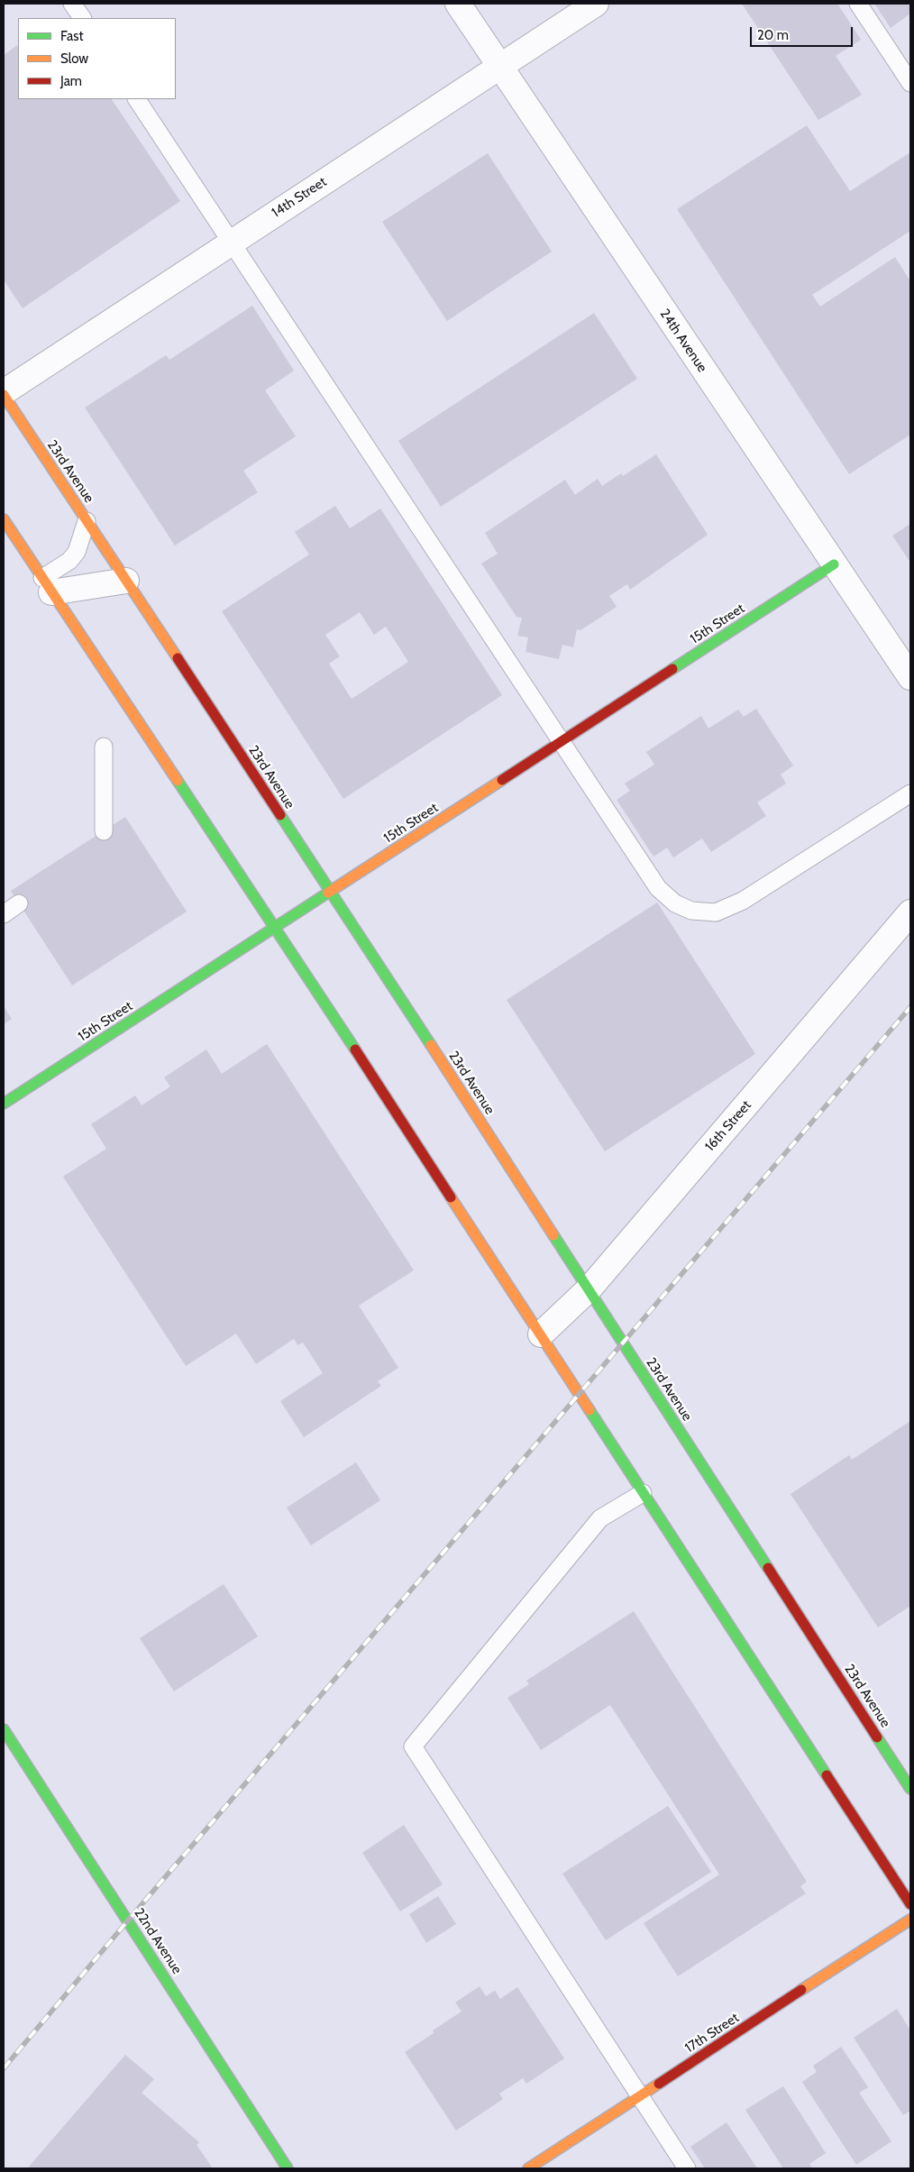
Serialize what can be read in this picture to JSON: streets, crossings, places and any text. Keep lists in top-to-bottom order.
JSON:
{
  "streets": {
    "street": [
      "14th Street",
      "24th Avenue",
      "23rd Avenue",
      "15th Street",
      "16th Street",
      "22nd Avenue",
      "17th Street"
    ]
  },
  "crossings": [
    ["14th Street", "24th Avenue"],
    ["14th Street", "23rd Avenue"],
    ["24th Avenue", "15th Street"],
    ["23rd Avenue", "15th Street"],
    ["23rd Avenue", "16th Street"]
  ],
  "legend": ["Fast", "Slow", "Jam"],
  "scale_bar": "20 m"
}
